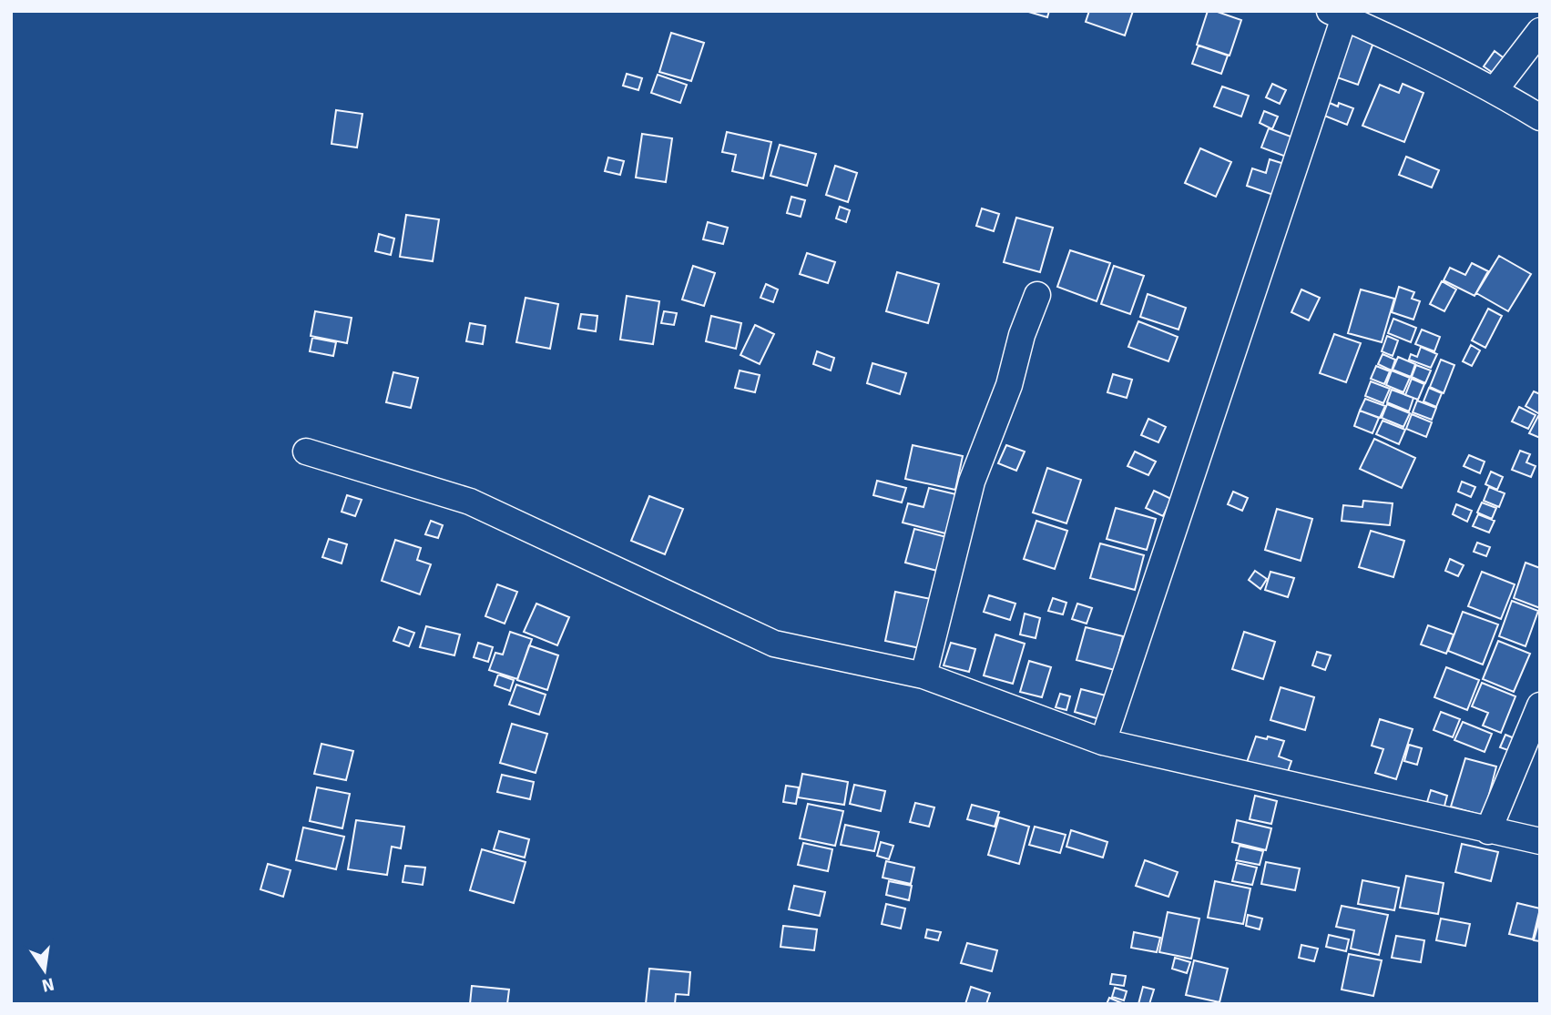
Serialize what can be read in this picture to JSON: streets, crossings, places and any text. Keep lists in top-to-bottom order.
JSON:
{
  "north": "bottom"
}
